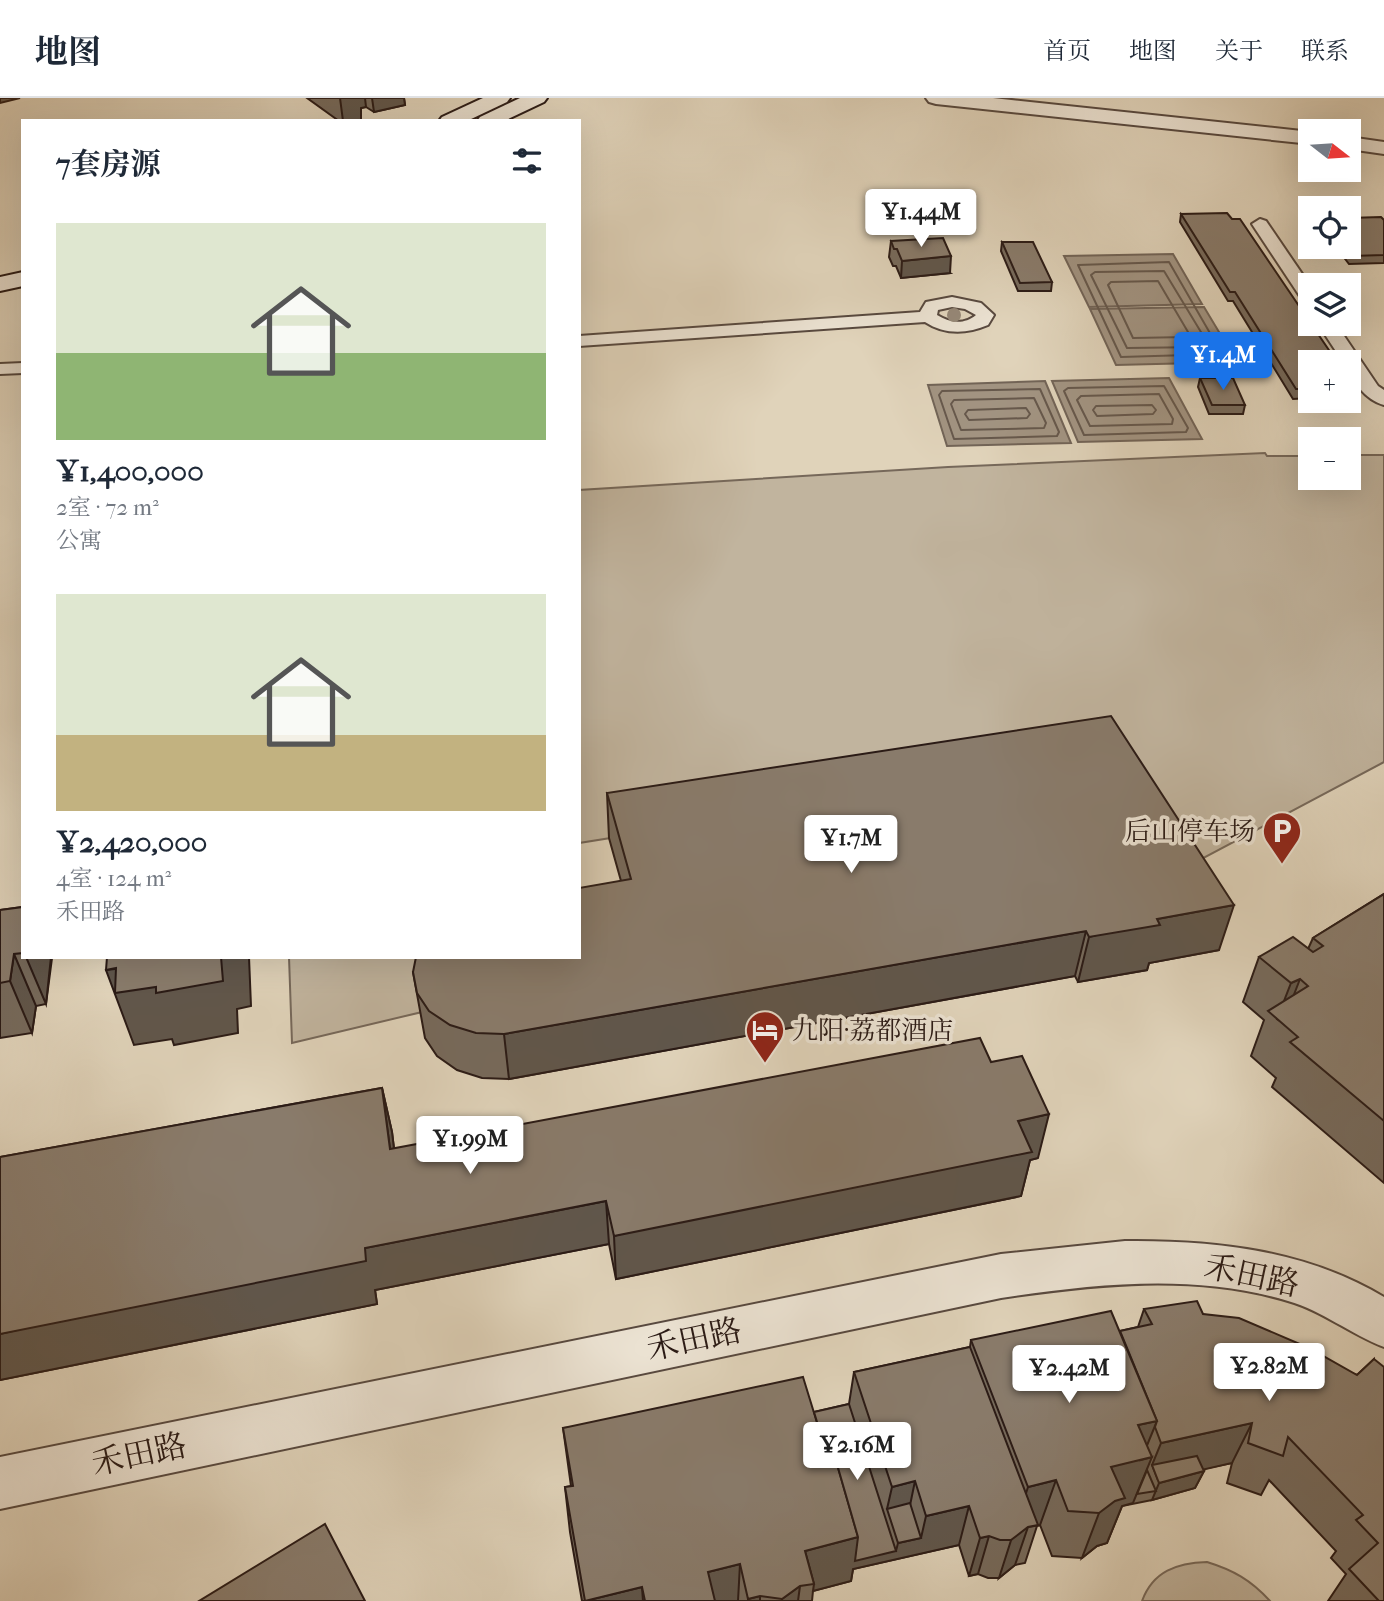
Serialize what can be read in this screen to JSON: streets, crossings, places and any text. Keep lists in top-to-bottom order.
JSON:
{
  "streets": {
    "street": ["禾田路"]
  },
  "places": {
    "parking": ["后山停车场"],
    "hotel": ["九阳·荔都酒店"]
  },
  "north": "right",
  "page": {
    "header": "地图",
    "nav": [
      "首页",
      "地图",
      "关于",
      "联系"
    ],
    "map_buttons": ["+", "−"],
    "heading": "7套房源",
    "price": [
      "¥1.44M",
      "¥1.4M",
      "¥1.7M",
      "¥1.99M",
      "¥2.82M",
      "¥2.42M",
      "¥2.16M"
    ],
    "list": [
      {
        "name": "¥1,400,000",
        "note": "2室 · 72 m² · 公寓"
      },
      {
        "name": "¥2,420,000",
        "note": "4室 · 124 m² · 禾田路"
      }
    ]
  }
}
